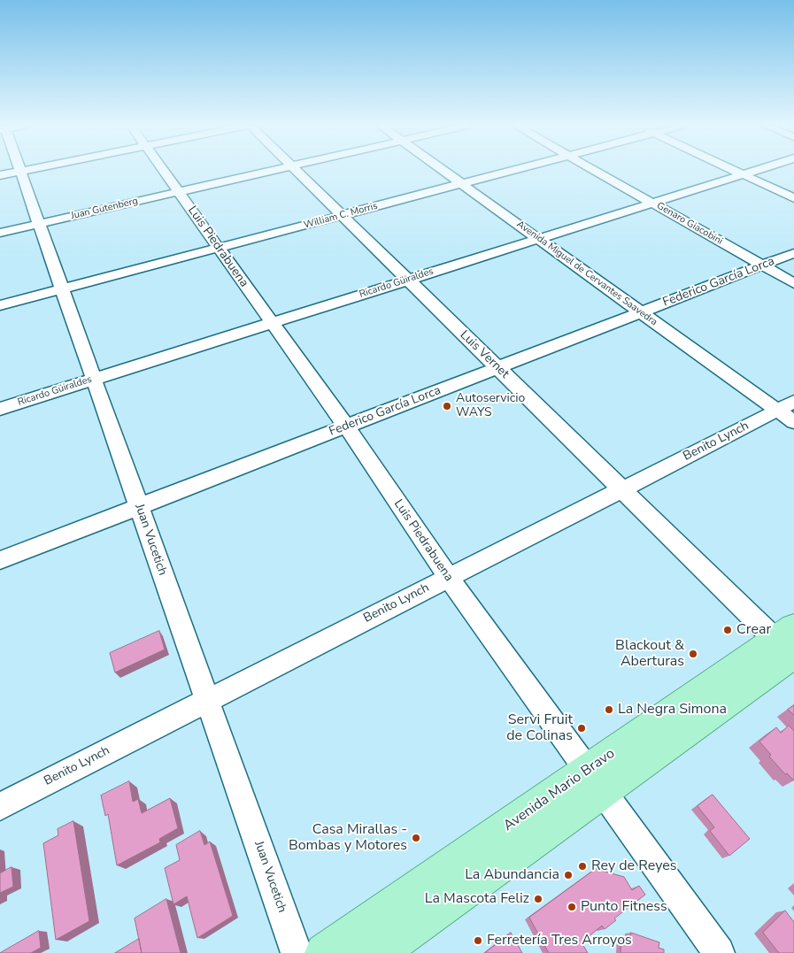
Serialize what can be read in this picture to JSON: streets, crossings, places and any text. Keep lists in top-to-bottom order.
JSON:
{
  "streets": {
    "main road": ["Avenida Mario Bravo"],
    "street": [
      "Juan Gutenberg",
      "William C. Morris",
      "Genaro Giacobini",
      "Luis Piedrabuena",
      "Avenida Miguel de Cervantes Saavedra",
      "Federico García Lorca",
      "Ricardo Güiraldes",
      "Luis Vernet",
      "Benito Lynch",
      "Juan Vucetich"
    ]
  },
  "crossings": [
    ["Juan Gutenberg", "Luis Piedrabuena"],
    ["Juan Gutenberg", "Juan Vucetich"],
    ["William C. Morris", "Luis Piedrabuena"],
    ["William C. Morris", "Avenida Miguel de Cervantes Saavedra"],
    ["William C. Morris", "Luis Vernet"],
    ["William C. Morris", "Juan Vucetich"],
    ["Genaro Giacobini", "Federico García Lorca"],
    ["Genaro Giacobini", "Ricardo Güiraldes"],
    ["Luis Piedrabuena", "Federico García Lorca"],
    ["Luis Piedrabuena", "Ricardo Güiraldes"],
    ["Luis Piedrabuena", "Benito Lynch"],
    ["Luis Piedrabuena", "Avenida Mario Bravo"],
    ["Avenida Miguel de Cervantes Saavedra", "Federico García Lorca"],
    ["Avenida Miguel de Cervantes Saavedra", "Ricardo Güiraldes"],
    ["Avenida Miguel de Cervantes Saavedra", "Benito Lynch"],
    ["Federico García Lorca", "Luis Vernet"],
    ["Federico García Lorca", "Juan Vucetich"],
    ["Ricardo Güiraldes", "Luis Vernet"],
    ["Ricardo Güiraldes", "Juan Vucetich"],
    ["Luis Vernet", "Benito Lynch"],
    ["Luis Vernet", "Avenida Mario Bravo"],
    ["Benito Lynch", "Juan Vucetich"]
  ],
  "places": [
    "Autoservicio WAYS",
    "Crear",
    "Blackout & Aberturas",
    "La Negra Simona",
    "Servi Fruit de Colinas",
    "Casa Mirallas - Bombas y Motores",
    "Rey de Reyes",
    "La Abundancia",
    "La Mascota Feliz",
    "Punto Fitness",
    "Ferretería Tres Arroyos"
  ]
}
